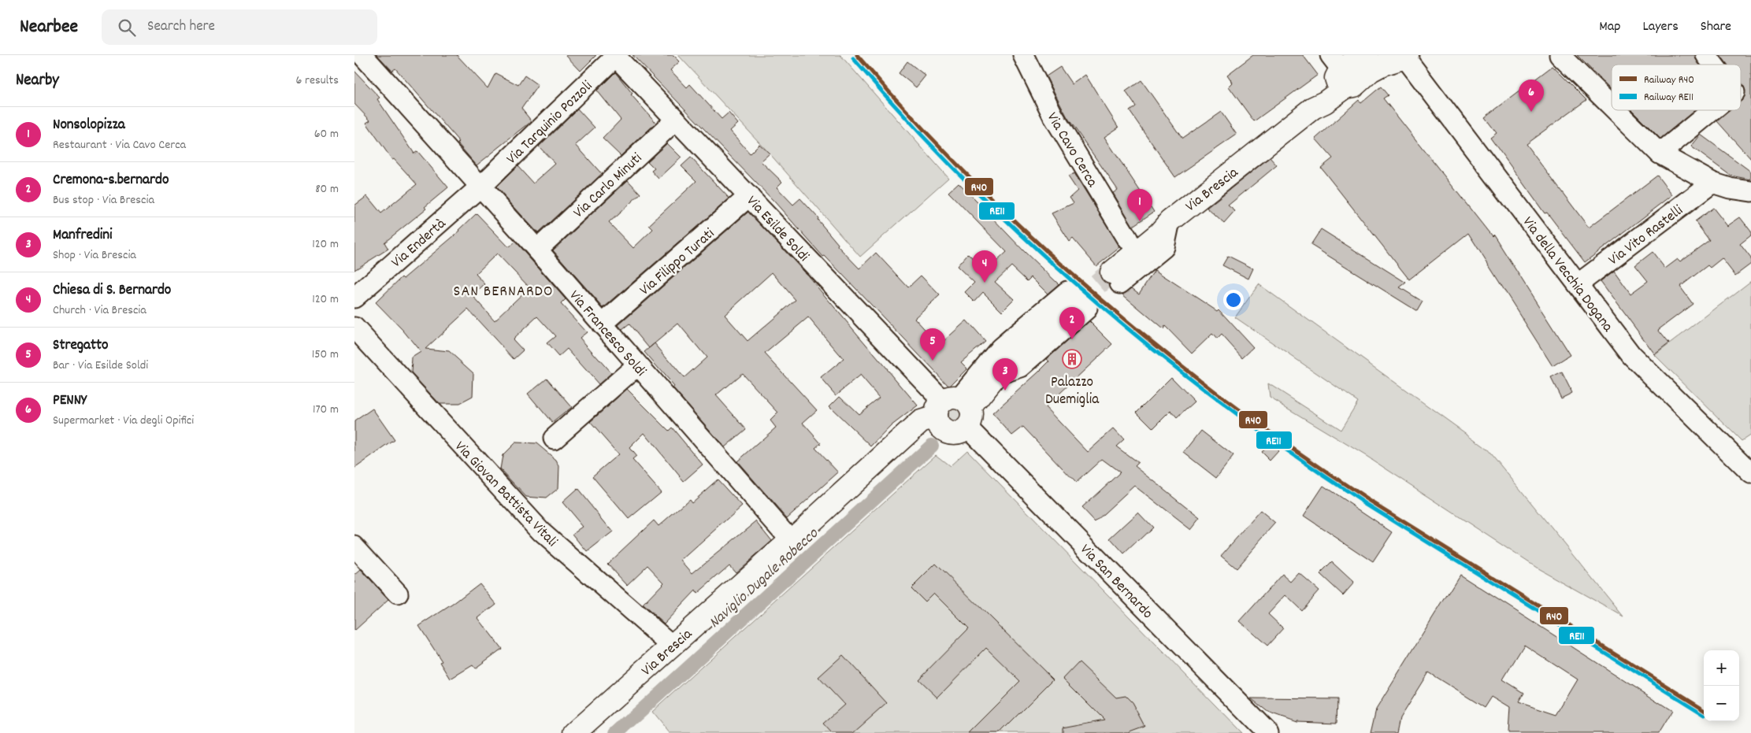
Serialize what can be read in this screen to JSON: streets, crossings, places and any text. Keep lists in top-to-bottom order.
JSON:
{
  "streets": {
    "main road": ["Via Brescia"],
    "street": [
      "Via Tarquinio Pozzoli",
      "Via Cavo Cerca",
      "Via Carlo Minuti",
      "Via Esilde Soldi",
      "Via Vito Rastelli",
      "Via Endertà",
      "Via Filippo Turati",
      "Via della Vecchia Dogana",
      "Via Francesco Soldi",
      "Via Giovan Battista Vitali",
      "Via San Bernardo"
    ]
  },
  "crossings": [
    ["Via Tarquinio Pozzoli", "Via Esilde Soldi"],
    ["Via Tarquinio Pozzoli", "Via Endertà"],
    ["Via Tarquinio Pozzoli", "Via Francesco Soldi"],
    ["Via Carlo Minuti", "Via Esilde Soldi"],
    ["Via Carlo Minuti", "Via Francesco Soldi"],
    ["Via Brescia", "Via Esilde Soldi"],
    ["Via Brescia", "Via della Vecchia Dogana"],
    ["Via Brescia", "Via Francesco Soldi"],
    ["Via Brescia", "Via Giovan Battista Vitali"],
    ["Via Brescia", "Via San Bernardo"],
    ["Via Esilde Soldi", "Via Filippo Turati"],
    ["Via Esilde Soldi", "Via San Bernardo"],
    ["Via Vito Rastelli", "Via della Vecchia Dogana"],
    ["Via Endertà", "Via Francesco Soldi"],
    ["Via Filippo Turati", "Via Francesco Soldi"]
  ],
  "districts": ["SAN BERNARDO"],
  "water": ["Naviglio Dugale Robecco"],
  "places": {
    "building": ["Palazzo Duemiglia"]
  },
  "lines": ["rail line R40", "rail line RE11"],
  "legend": ["Railway R40", "Railway RE11"],
  "page": {
    "header": "Nearbee",
    "search": "Search here",
    "nav": ["Map", "Layers", "Share"],
    "heading": ["Nearby", "6 results"],
    "pins": [
      "6",
      "1",
      "4",
      "2",
      "5",
      "3"
    ],
    "list": [
      {
        "mark": "1",
        "name": "Nonsolopizza",
        "note": "Restaurant · Via Cavo Cerca",
        "value": "60 m"
      },
      {
        "mark": "2",
        "name": "Cremona-s.bernardo",
        "note": "Bus stop · Via Brescia",
        "value": "80 m"
      },
      {
        "mark": "3",
        "name": "Manfredini",
        "note": "Shop · Via Brescia",
        "value": "120 m"
      },
      {
        "mark": "4",
        "name": "Chiesa di S. Bernardo",
        "note": "Church · Via Brescia",
        "value": "120 m"
      },
      {
        "mark": "5",
        "name": "Stregatto",
        "note": "Bar · Via Esilde Soldi",
        "value": "150 m"
      },
      {
        "mark": "6",
        "name": "PENNY",
        "note": "Supermarket · Via degli Opifici",
        "value": "170 m"
      }
    ],
    "map_buttons": ["+", "−"]
  }
}
